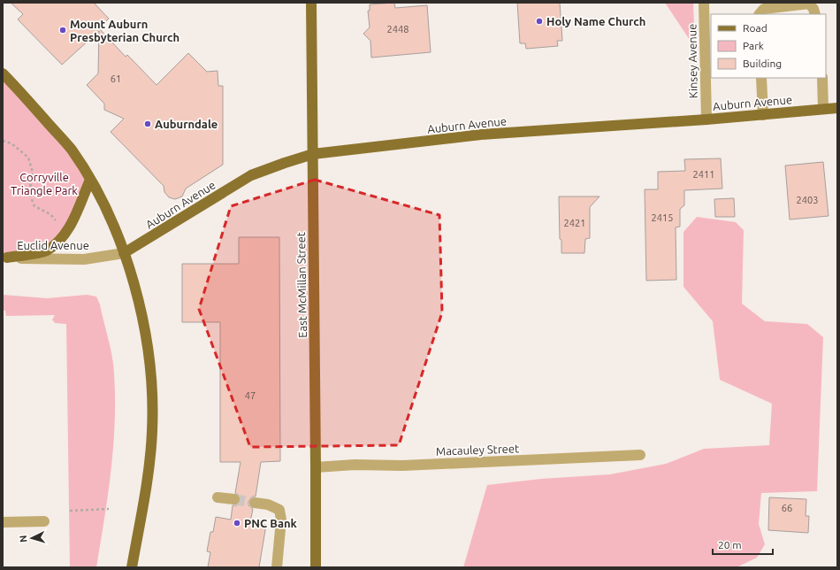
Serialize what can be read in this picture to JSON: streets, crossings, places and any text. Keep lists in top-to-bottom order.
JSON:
{
  "streets": {
    "main road": ["Auburn Avenue", "East McMillan Street"],
    "street": ["Kinsey Avenue", "Euclid Avenue", "Macauley Street"]
  },
  "crossings": [
    ["Kinsey Avenue", "Auburn Avenue"],
    ["Auburn Avenue", "Euclid Avenue"],
    ["Auburn Avenue", "East McMillan Street"],
    ["East McMillan Street", "Macauley Street"]
  ],
  "parks": ["Corryville Triangle Park"],
  "places": [
    "Holy Name Church",
    "Mount Auburn Presbyterian Church",
    "Auburndale",
    "PNC Bank"
  ],
  "house_numbers": [
    "2448",
    "61",
    "2411",
    "2403",
    "2415",
    "2421",
    "47",
    "66"
  ],
  "legend": ["Road", "Park", "Building"],
  "scale_bar": "20 m",
  "north": "left"
}
